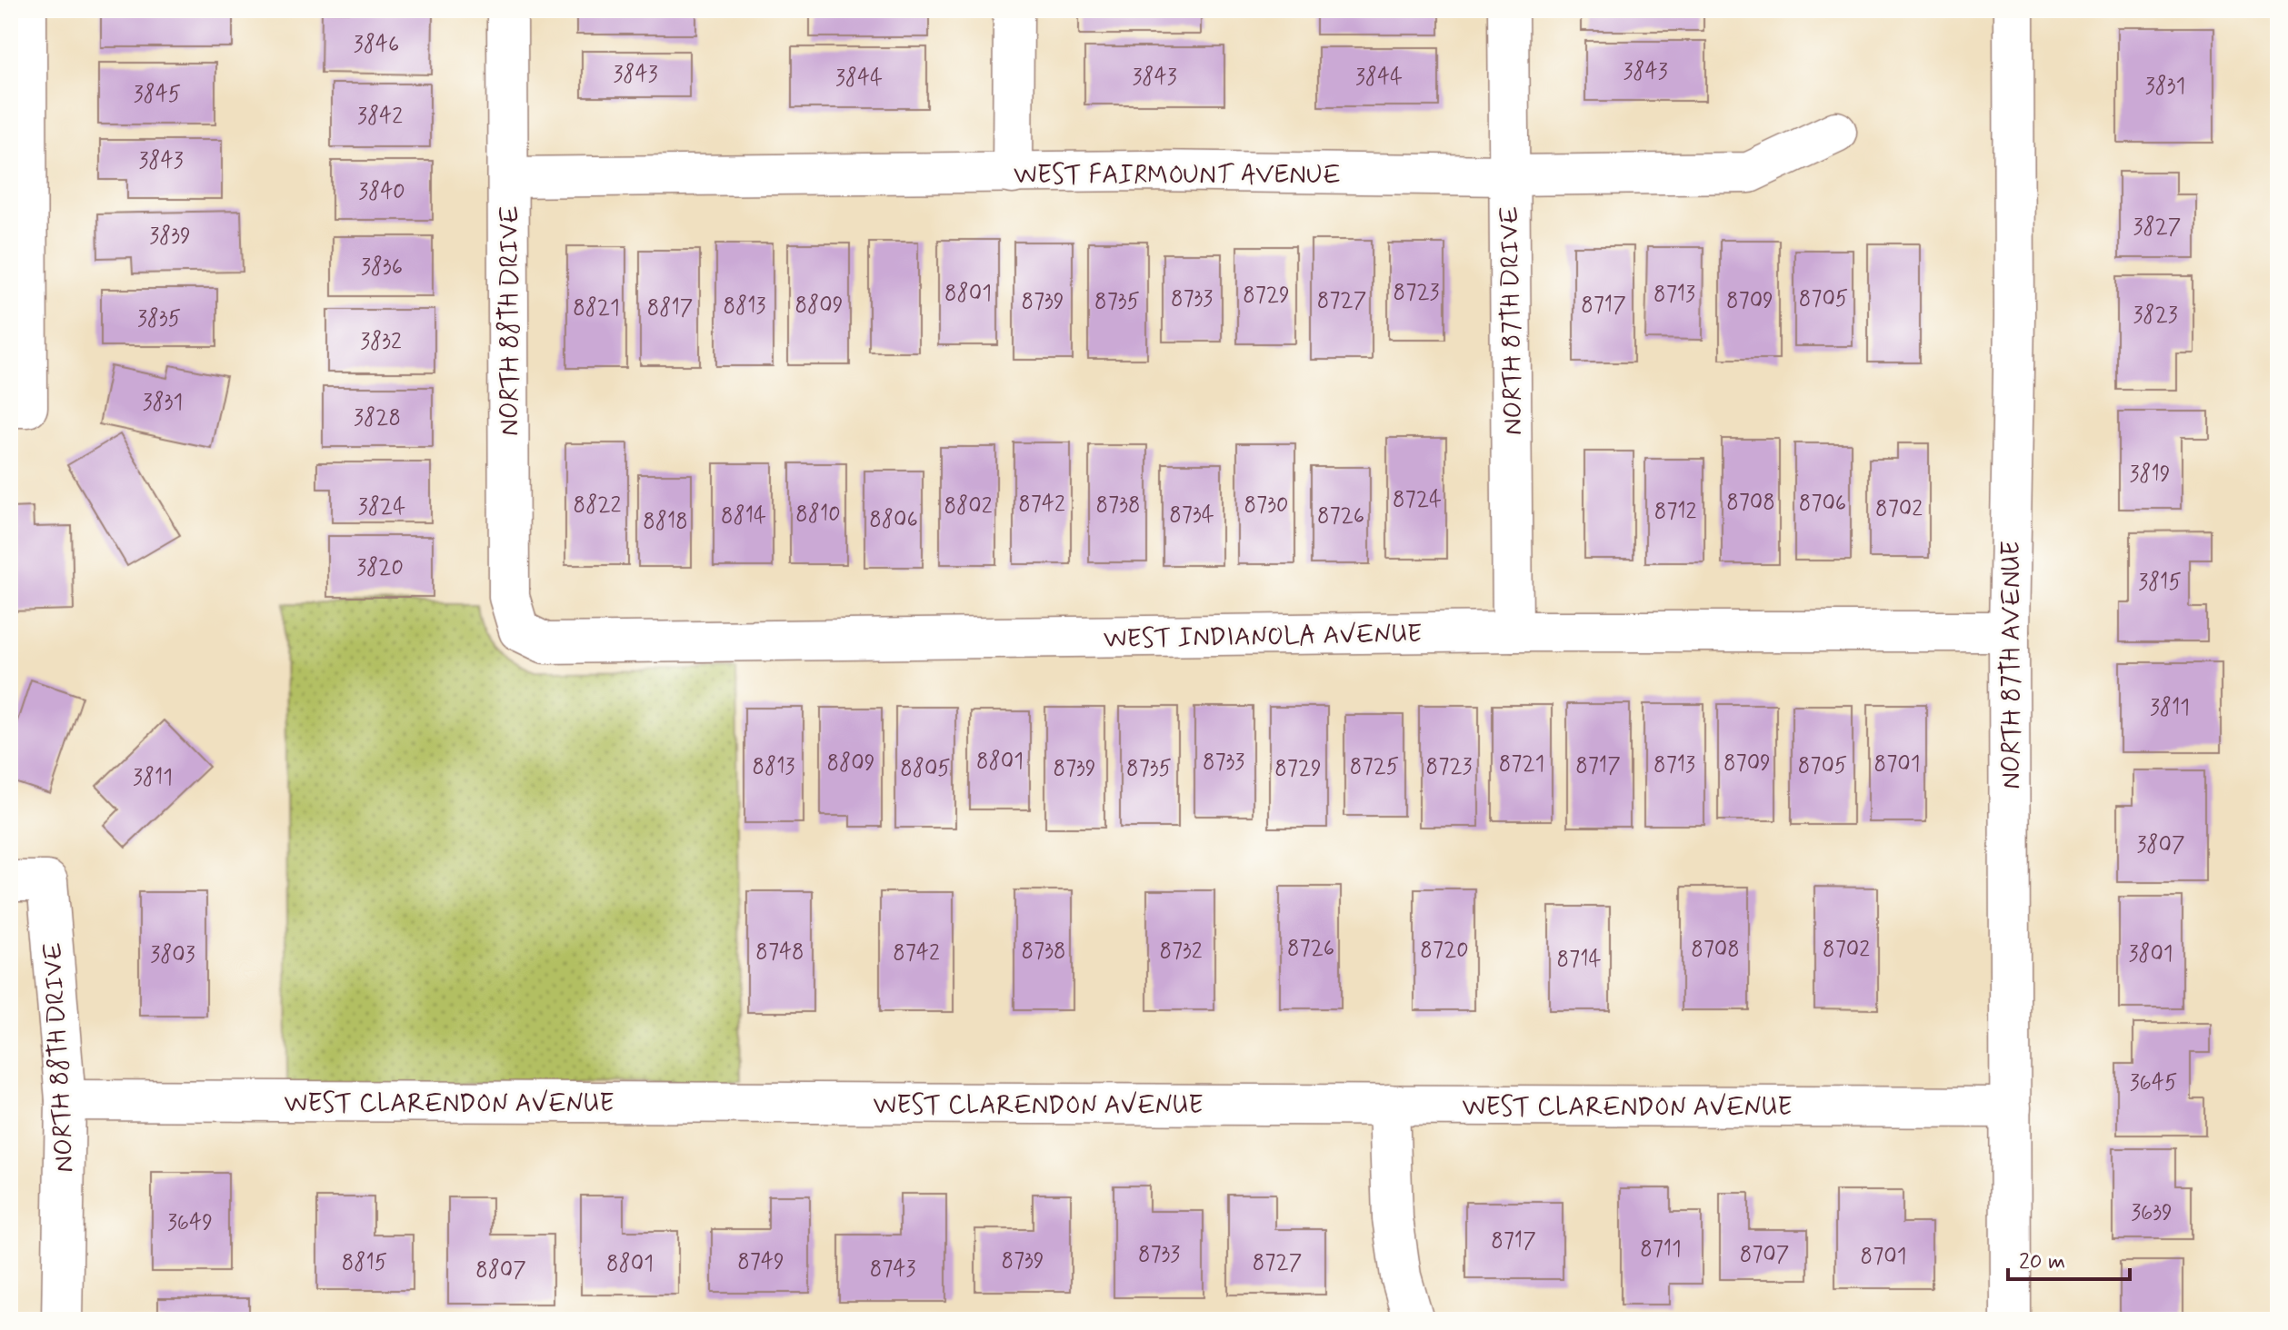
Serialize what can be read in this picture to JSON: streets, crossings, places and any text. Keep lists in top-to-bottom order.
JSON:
{
  "streets": {
    "street": [
      "WEST FAIRMOUNT AVENUE",
      "NORTH 88TH DRIVE",
      "NORTH 87TH DRIVE",
      "WEST INDIANOLA AVENUE",
      "NORTH 87TH AVENUE",
      "WEST CLARENDON AVENUE"
    ]
  },
  "crossings": [
    ["WEST FAIRMOUNT AVENUE", "NORTH 88TH DRIVE"],
    ["WEST FAIRMOUNT AVENUE", "NORTH 87TH DRIVE"],
    ["NORTH 88TH DRIVE", "WEST INDIANOLA AVENUE"],
    ["NORTH 88TH DRIVE", "WEST CLARENDON AVENUE"],
    ["NORTH 87TH DRIVE", "WEST INDIANOLA AVENUE"],
    ["WEST INDIANOLA AVENUE", "NORTH 87TH AVENUE"],
    ["NORTH 87TH AVENUE", "WEST CLARENDON AVENUE"]
  ],
  "house_numbers": [
    "3846",
    "3843",
    "3843",
    "3843",
    "3844",
    "3844",
    "3831",
    "3845",
    "3842",
    "3843",
    "3840",
    "3827",
    "3839",
    "3836",
    "8723",
    "8801",
    "8713",
    "8729",
    "8733",
    "8705",
    "8727",
    "8709",
    "8739",
    "8735",
    "8809",
    "8717",
    "8813",
    "8821",
    "8817",
    "3823",
    "3835",
    "3832",
    "3831",
    "3828",
    "3819",
    "8724",
    "8708",
    "8706",
    "8742",
    "8822",
    "8738",
    "8730",
    "8802",
    "3824",
    "8702",
    "8712",
    "8810",
    "8734",
    "8814",
    "8726",
    "8806",
    "8818",
    "3820",
    "3815",
    "3811",
    "8801",
    "8733",
    "8809",
    "8709",
    "8721",
    "8701",
    "8713",
    "8717",
    "8705",
    "8813",
    "8725",
    "8723",
    "8805",
    "8739",
    "8735",
    "8729",
    "3811",
    "3807",
    "8726",
    "8708",
    "8702",
    "8720",
    "8738",
    "8732",
    "8748",
    "8742",
    "3801",
    "3803",
    "8714",
    "3645",
    "3639",
    "3649",
    "8717",
    "8711",
    "8733",
    "8707",
    "8701",
    "8739",
    "8749",
    "8815",
    "8727",
    "8801",
    "8743",
    "8807"
  ],
  "scale_bar": "20 m"
}
